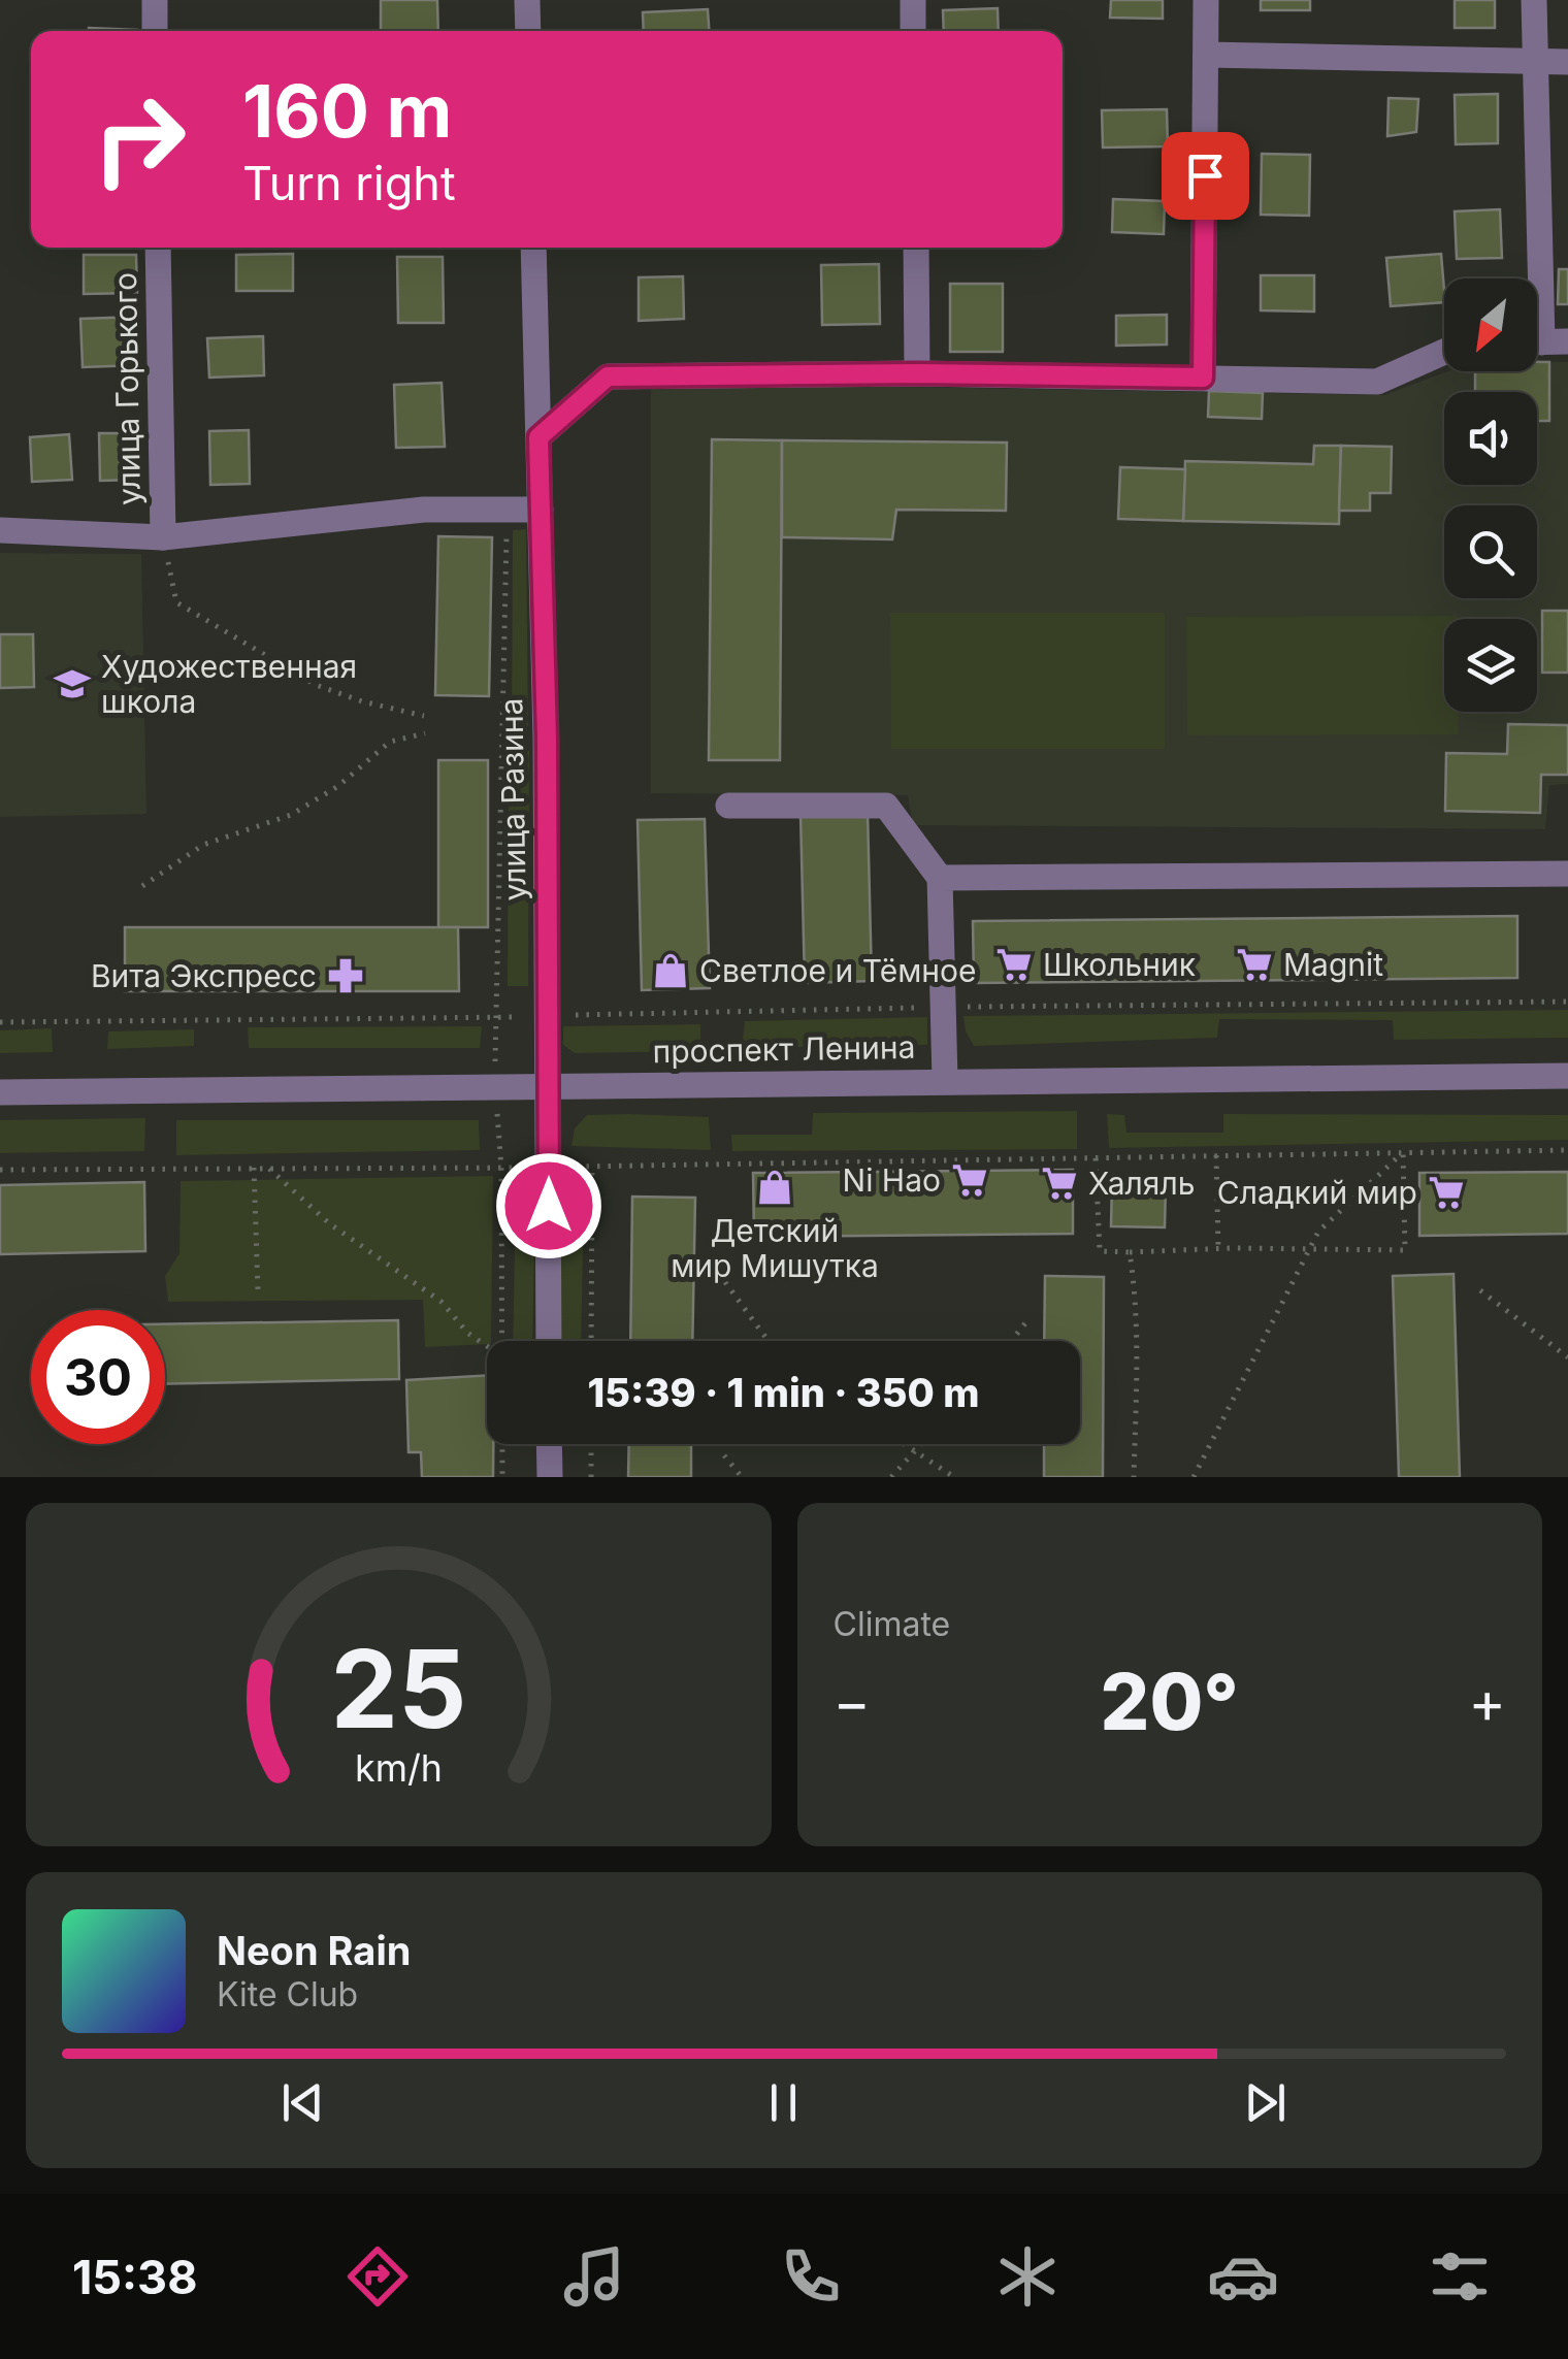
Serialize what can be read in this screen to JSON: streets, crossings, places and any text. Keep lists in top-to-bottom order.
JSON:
{
  "streets": {
    "street": ["улица Горького", "улица Разина", "проспект Ленина"]
  },
  "crossings": [
    ["улица Разина", "проспект Ленина"]
  ],
  "places": {
    "school or university": ["Художественная школа"],
    "supermarket": [
      "Школьник",
      "Magnit",
      "Ni Hao",
      "Халяль",
      "Сладкий мир"
    ],
    "shop": ["Светлое и Тёмное", "Детский мир Мишутка"],
    "pharmacy": ["Вита Экспресс"]
  },
  "north": "bottom left",
  "page": {
    "turn": ["160 m", "Turn right"],
    "limit": "30",
    "trip": "15:39 · 1 min · 350 m",
    "tile": "Climate",
    "heat": ["−", "20°", "+"],
    "song": ["Neon Rain", "Kite Club"],
    "tabs": "15:38",
    "gauge": ["25", "km/h"]
  }
}
